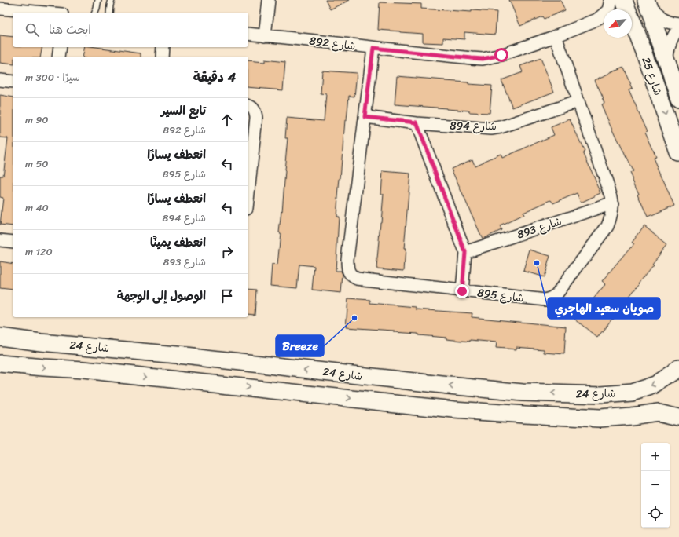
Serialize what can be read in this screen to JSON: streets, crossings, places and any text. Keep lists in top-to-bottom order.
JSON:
{
  "streets": {
    "street": [
      "شارع 892",
      "شارع 25",
      "شارع 894",
      "شارع 893",
      "شارع 895",
      "شارع 24"
    ]
  },
  "crossings": [
    ["شارع 892", "شارع 895"],
    ["شارع 894", "شارع 895"],
    ["شارع 893", "شارع 895"]
  ],
  "places": ["صويان سعيد الهاجري", "Breeze"],
  "north": "bottom left",
  "page": {
    "search": "ابحث هنا",
    "heading": ["4 دقيقة", "سيرًا · 300 m"],
    "list": [
      ["تابع السير", "شارع 892", "90 m"],
      ["انعطف يسارًا", "شارع 895", "50 m"],
      ["انعطف يسارًا", "شارع 894", "40 m"],
      ["انعطف يمينًا", "شارع 893", "120 m"],
      "الوصول إلى الوجهة"
    ],
    "map_buttons": ["+", "−"]
  }
}
